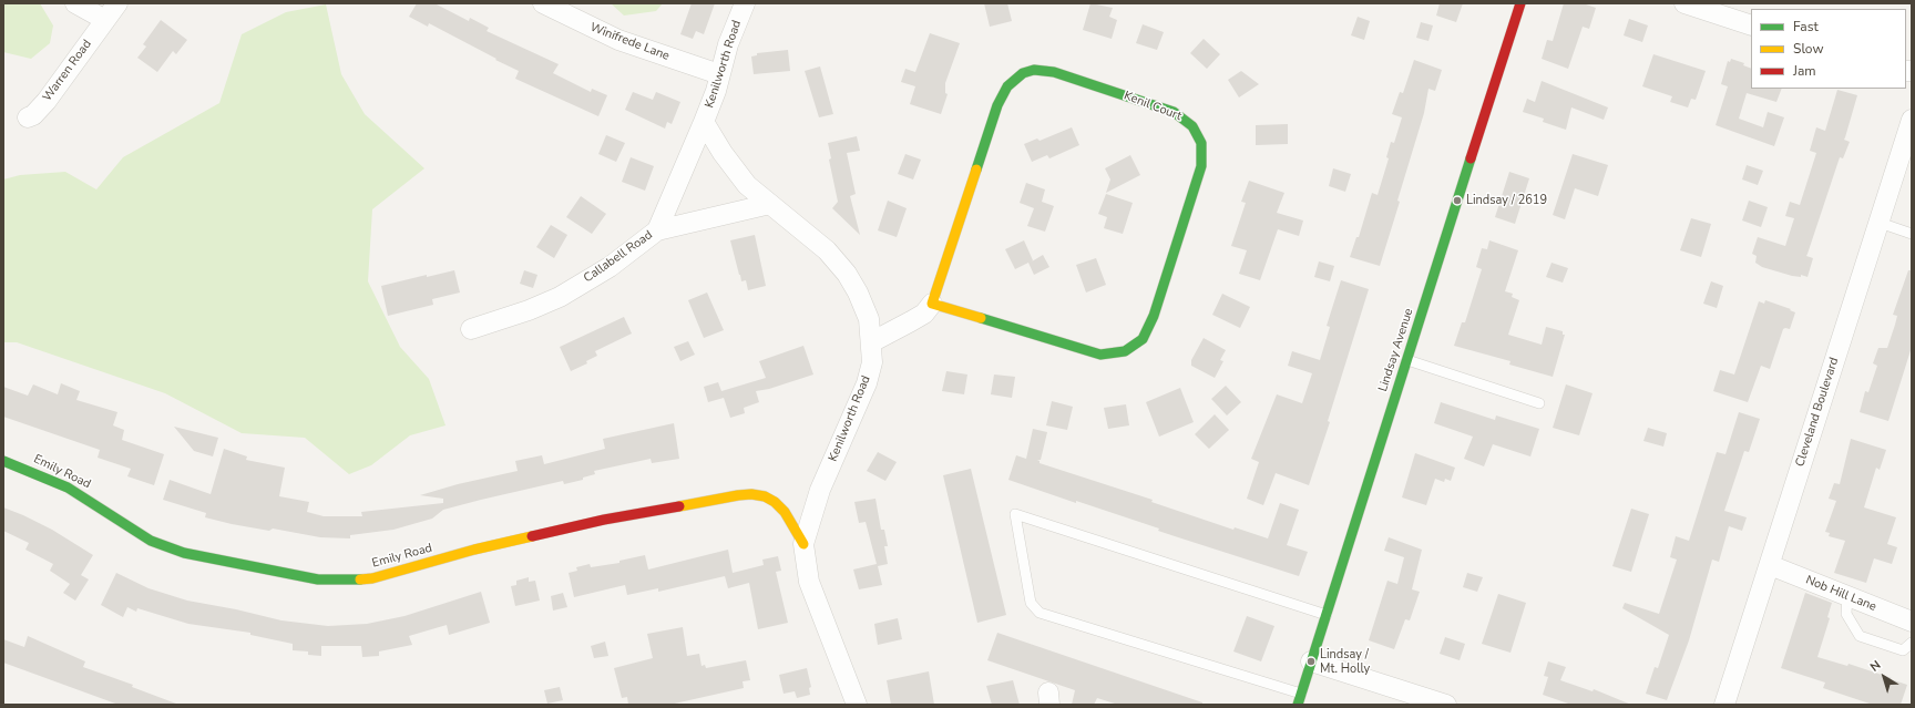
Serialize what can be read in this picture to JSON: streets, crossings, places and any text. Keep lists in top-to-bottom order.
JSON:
{
  "streets": {
    "street": [
      "Winifrede Lane",
      "Kenilworth Road",
      "Warren Road",
      "Kenil Court",
      "Callabell Road",
      "Lindsay Avenue",
      "Cleveland Boulevard",
      "Emily Road",
      "Nob Hill Lane"
    ]
  },
  "crossings": [
    ["Winifrede Lane", "Kenilworth Road"],
    ["Kenilworth Road", "Kenil Court"],
    ["Kenilworth Road", "Callabell Road"],
    ["Kenilworth Road", "Emily Road"],
    ["Cleveland Boulevard", "Nob Hill Lane"]
  ],
  "places": ["Lindsay / 2619", "Lindsay / Mt. Holly"],
  "legend": ["Fast", "Slow", "Jam"],
  "north": "top left"
}
